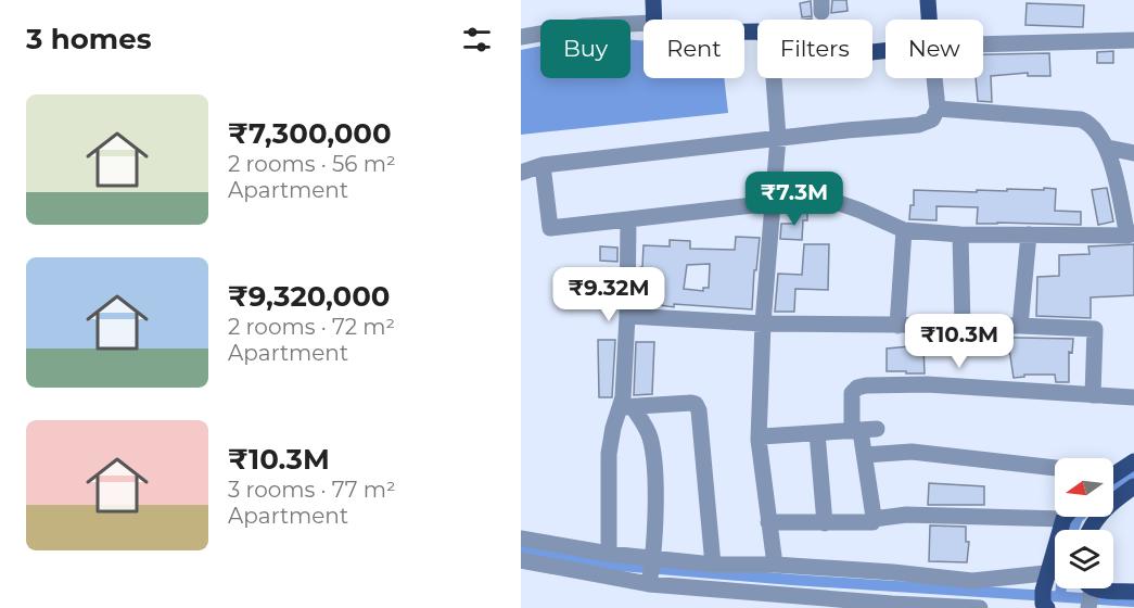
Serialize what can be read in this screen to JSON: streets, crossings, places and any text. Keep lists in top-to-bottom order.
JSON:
{
  "north": "left",
  "page": {
    "heading": "3 homes",
    "chip": [
      "Buy",
      "Rent",
      "Filters",
      "New"
    ],
    "list": [
      {
        "name": "₹7,300,000",
        "note": "2 rooms · 56 m² · Apartment"
      },
      {
        "name": "₹9,320,000",
        "note": "2 rooms · 72 m² · Apartment"
      },
      {
        "name": "₹10.3M",
        "note": "3 rooms · 77 m² · Apartment"
      }
    ],
    "price": ["₹7.3M", "₹9.32M", "₹10.3M"]
  }
}
